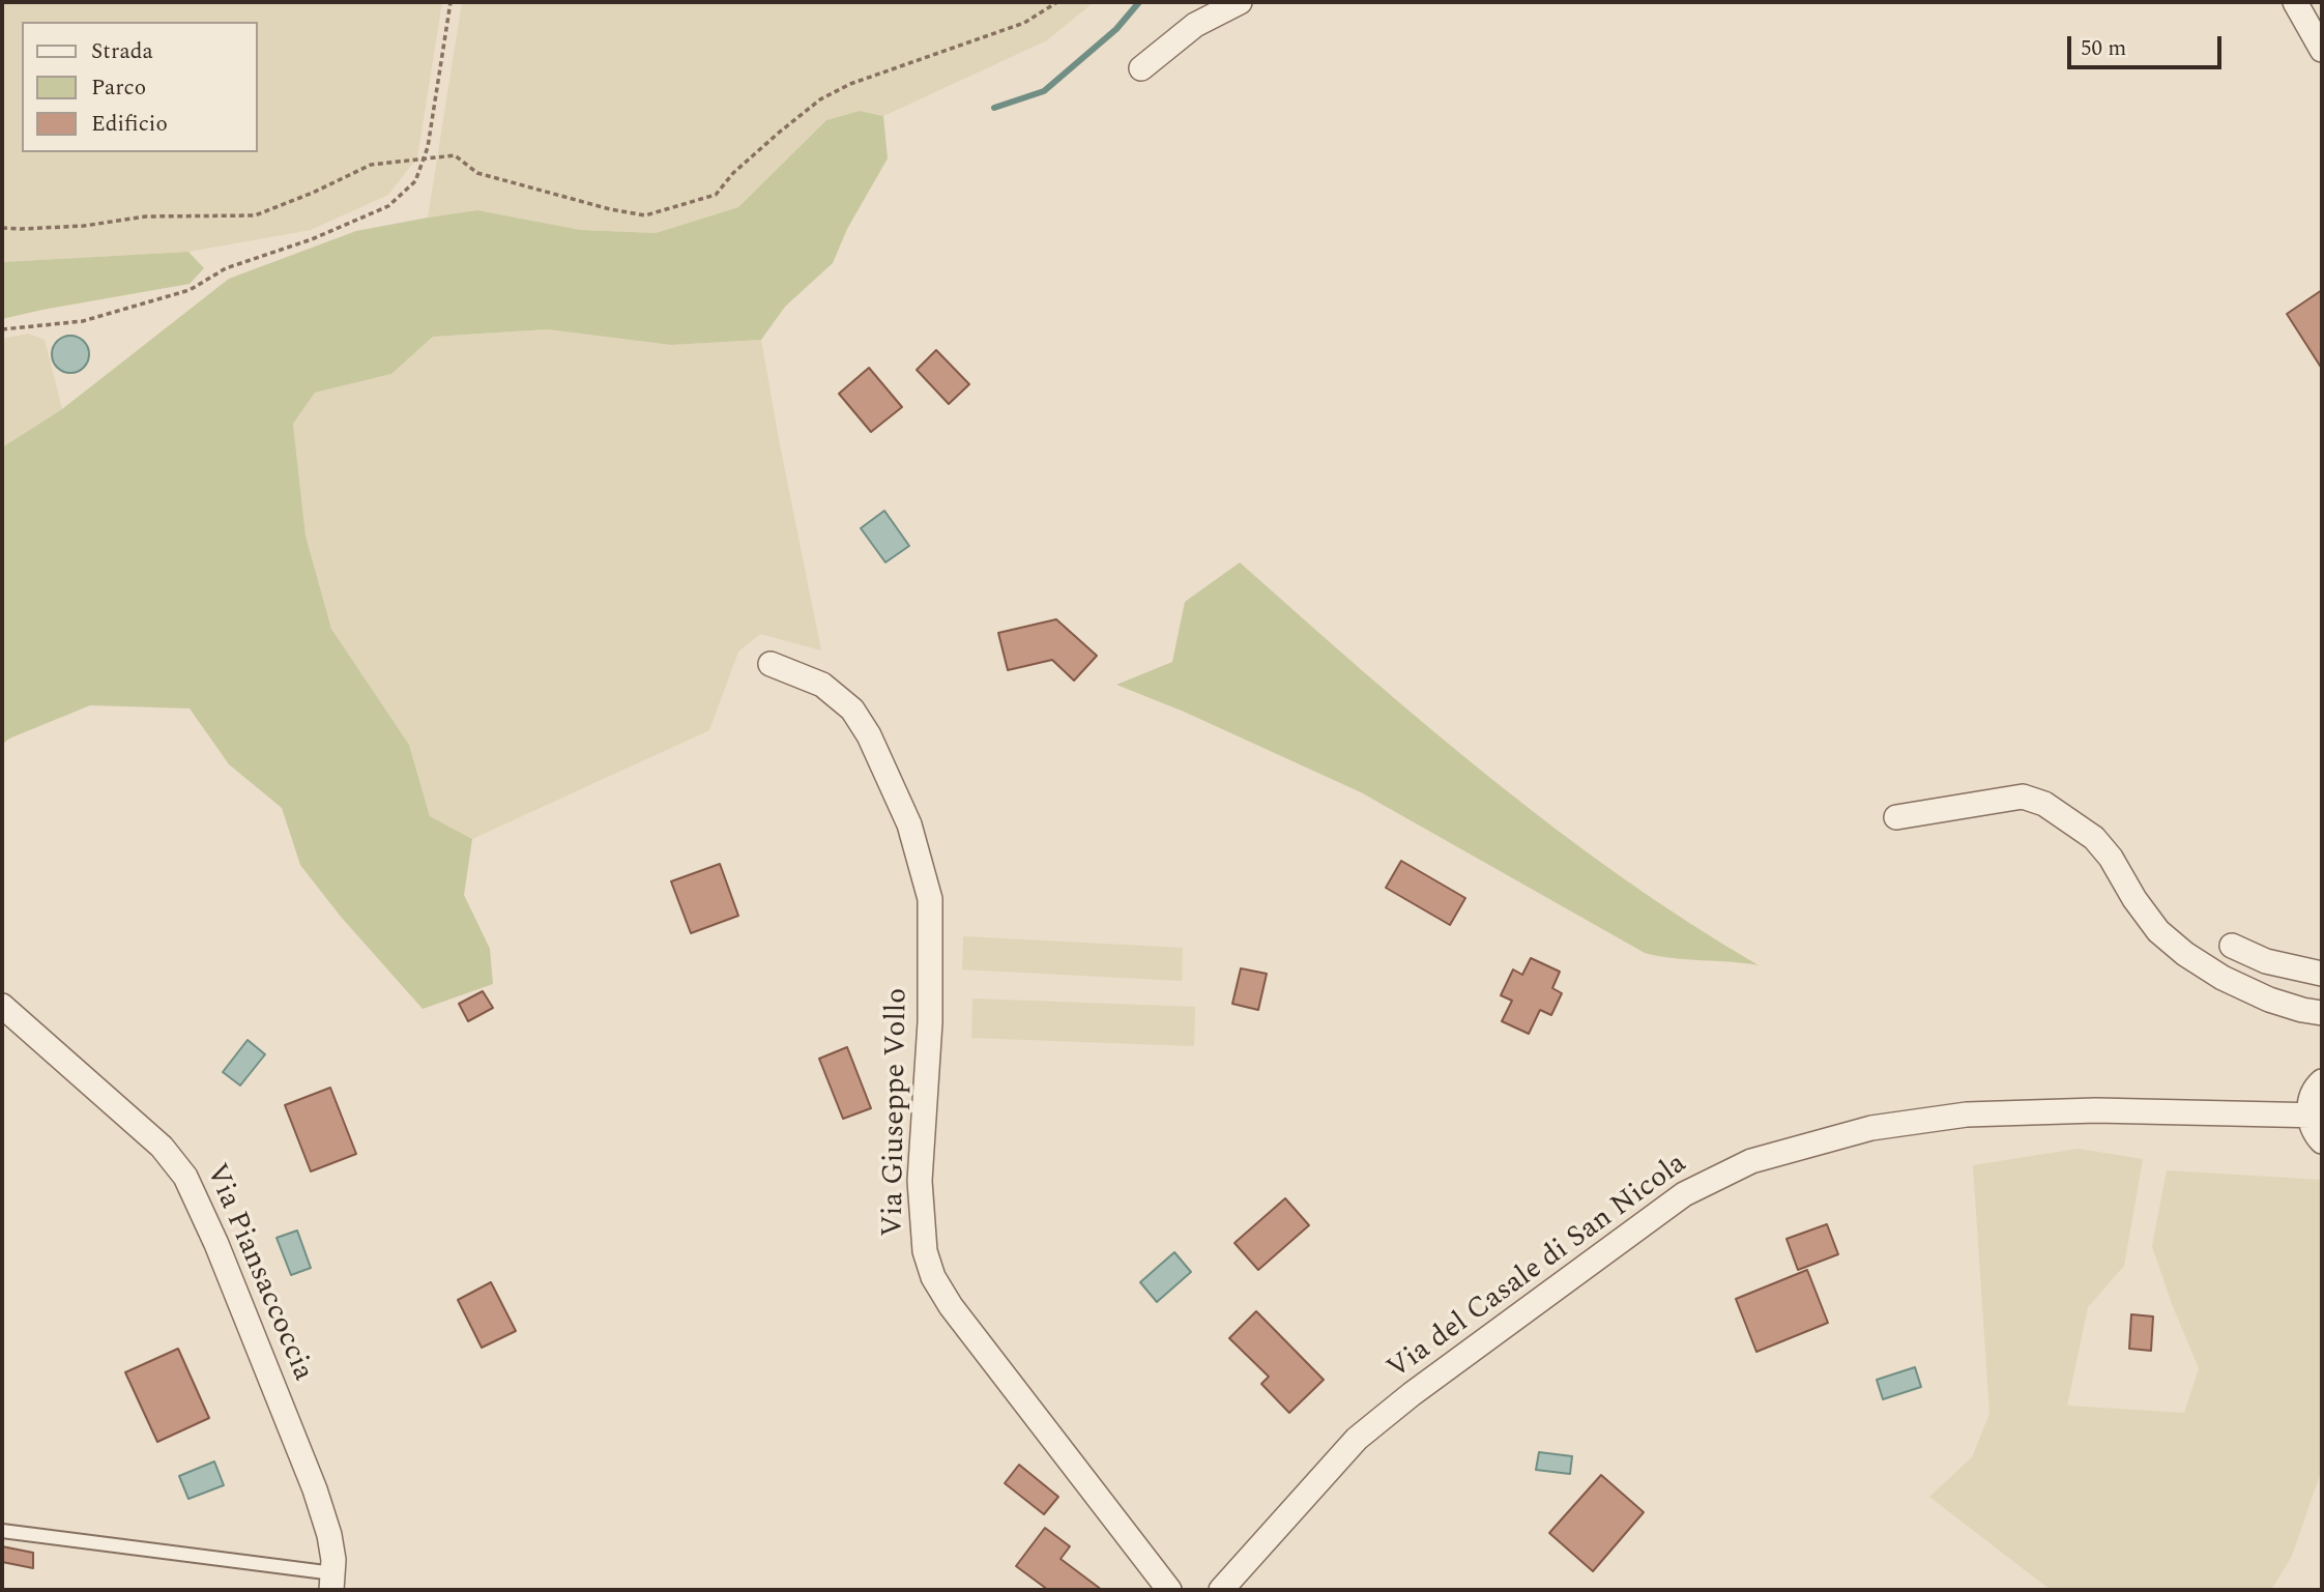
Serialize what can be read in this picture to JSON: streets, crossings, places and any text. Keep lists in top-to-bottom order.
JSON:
{
  "streets": {
    "street": ["Via Giuseppe Vollo", "Via del Casale di San Nicola", "Via Piansaccoccia"]
  },
  "legend": ["Strada", "Parco", "Edificio"],
  "scale_bar": "50 m"
}
